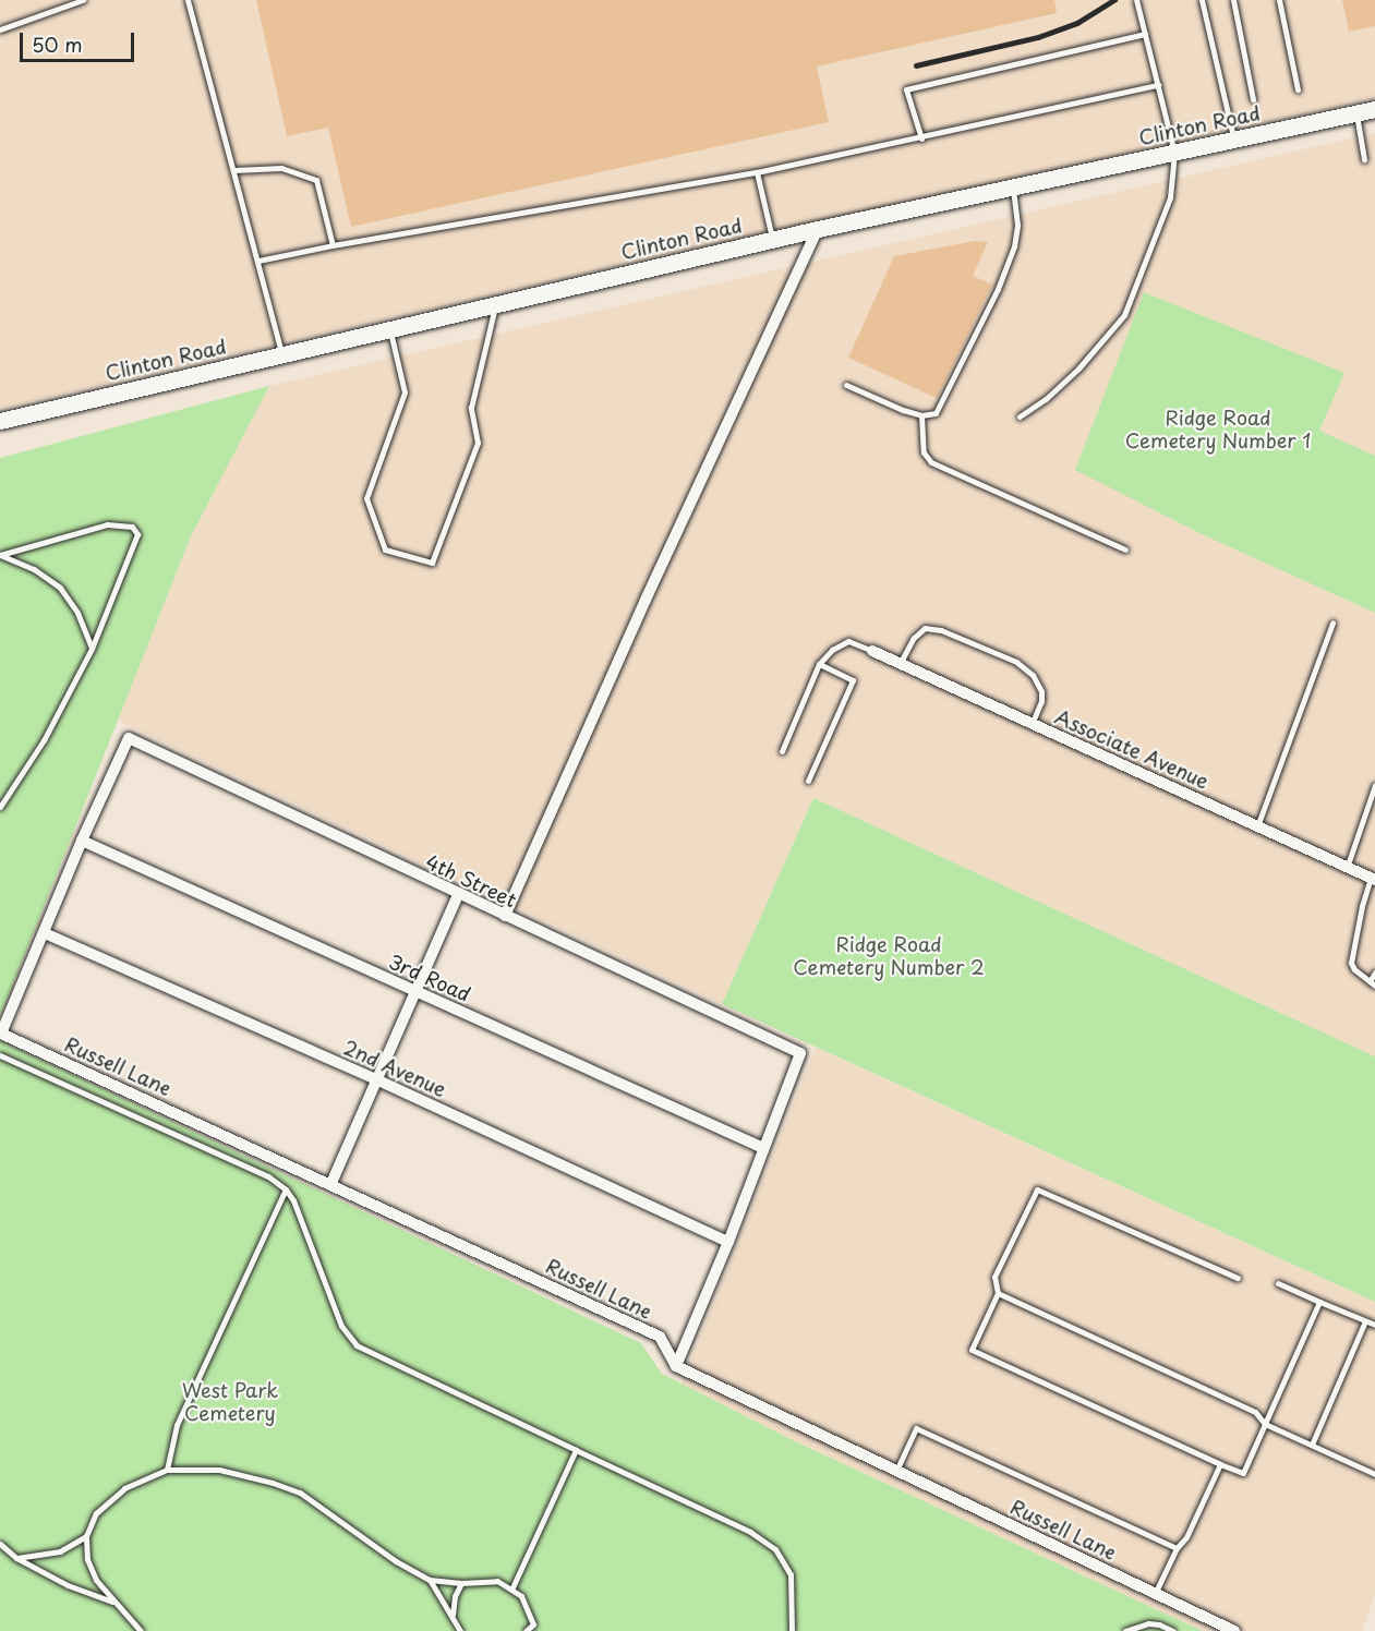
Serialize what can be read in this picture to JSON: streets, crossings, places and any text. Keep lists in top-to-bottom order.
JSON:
{
  "streets": {
    "street": [
      "Clinton Road",
      "Associate Avenue",
      "4th Street",
      "3rd Road",
      "Russell Lane",
      "2nd Avenue"
    ]
  },
  "crossings": [
    ["4th Street", "3rd Road"]
  ],
  "parks": ["Ridge Road Cemetery Number 1", "Ridge Road Cemetery Number 2", "West Park Cemetery"],
  "scale_bar": "50 m"
}
